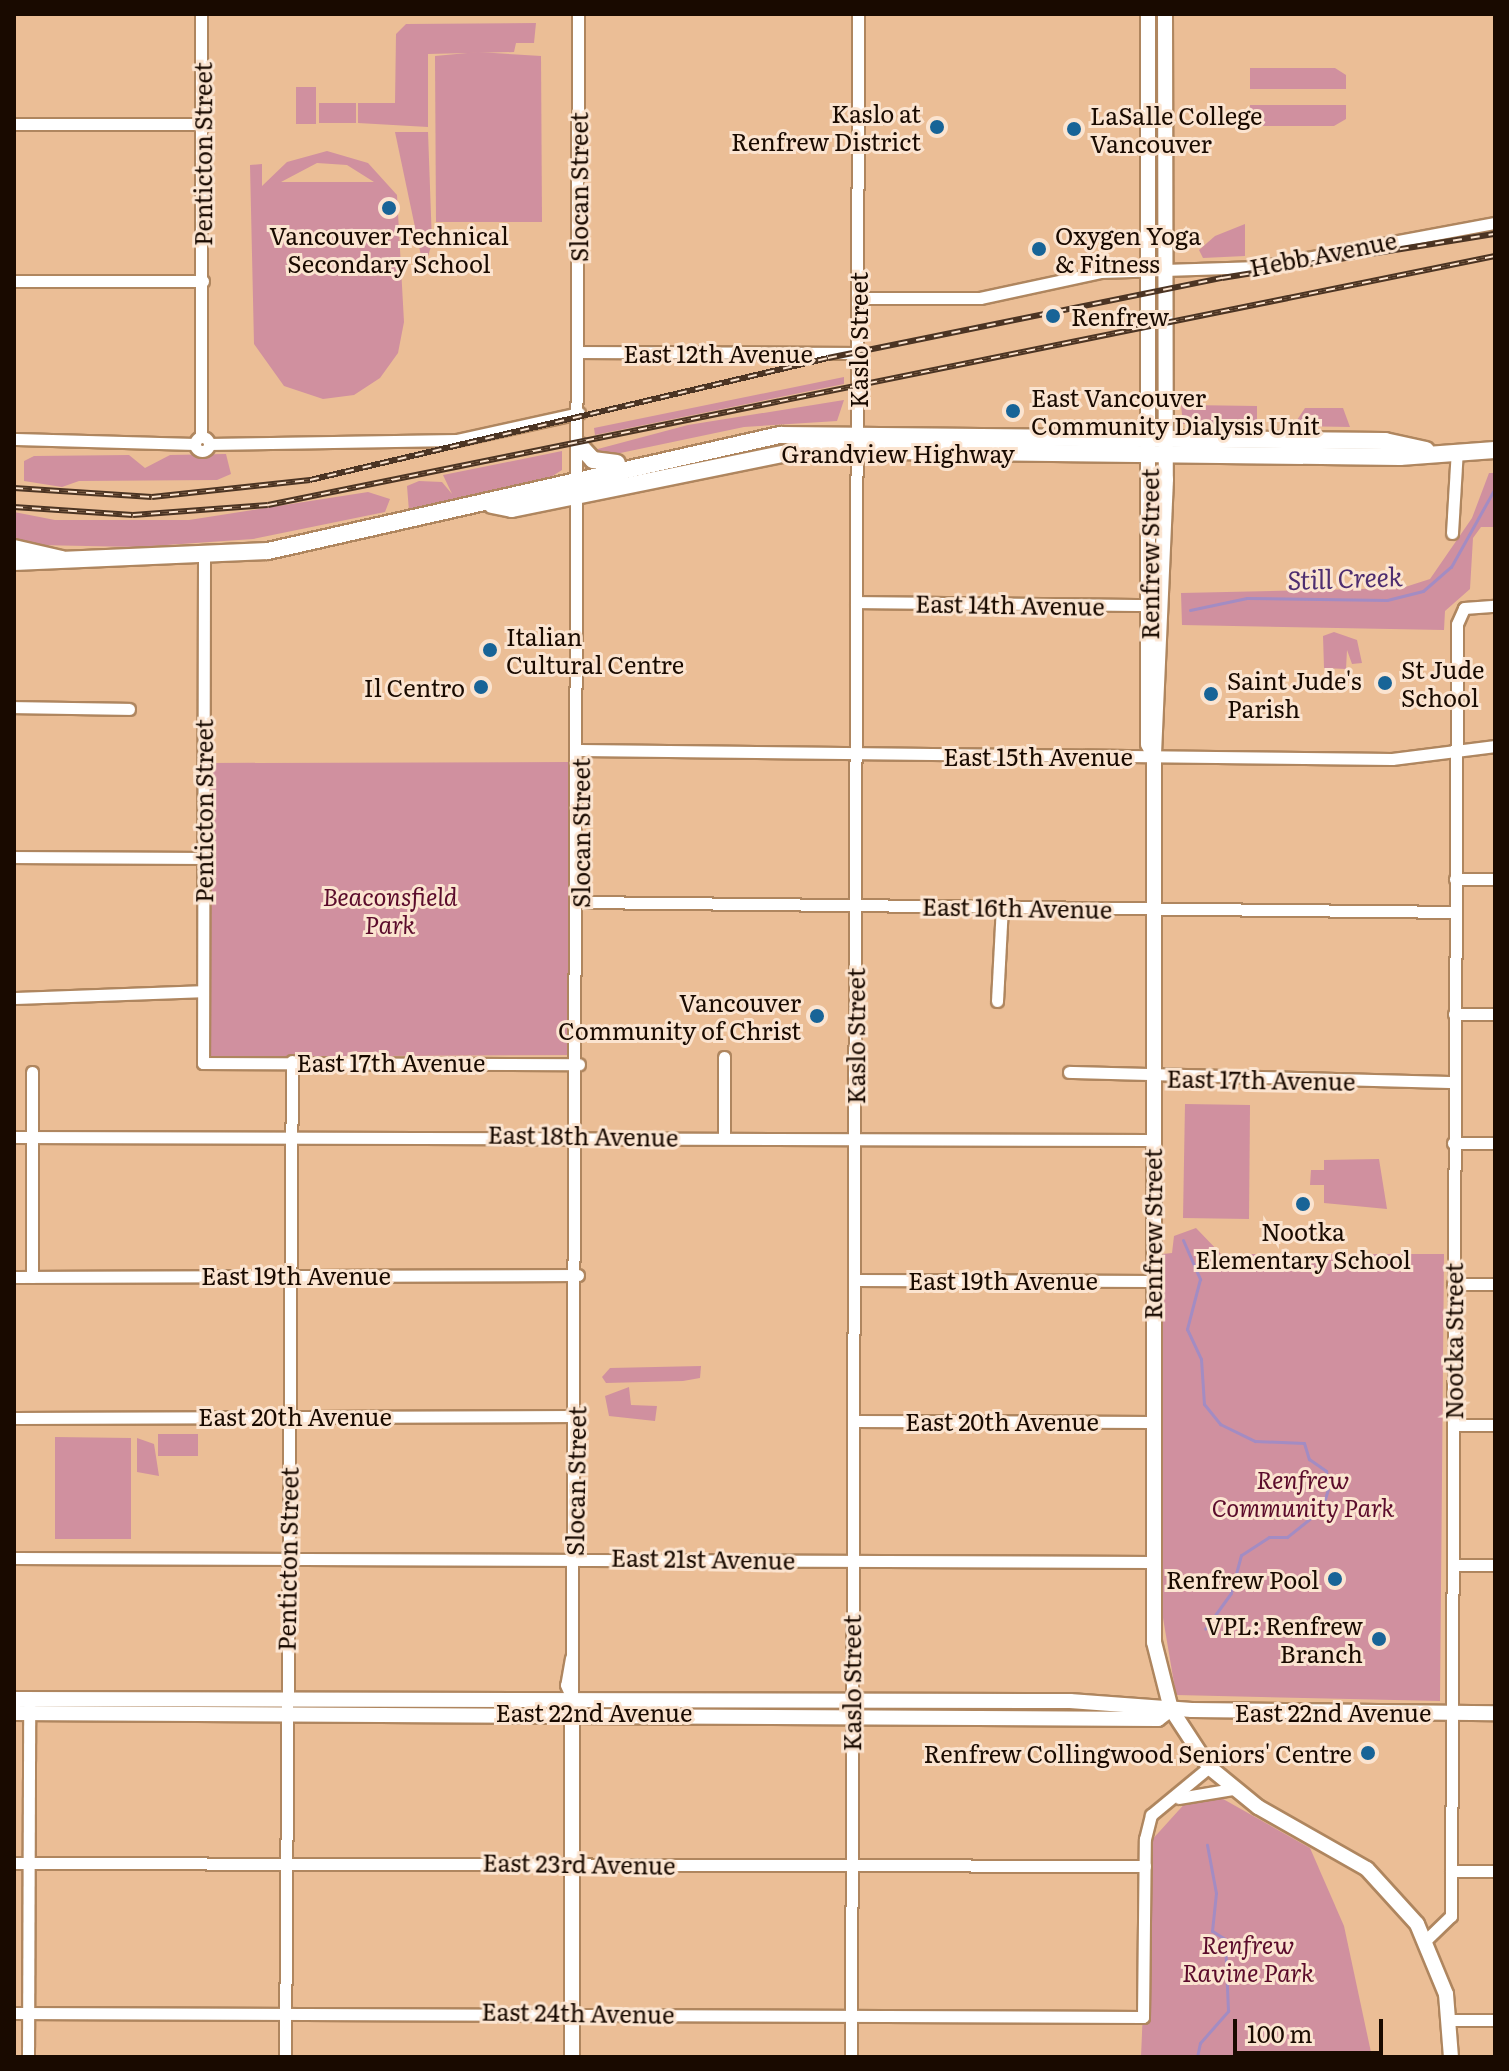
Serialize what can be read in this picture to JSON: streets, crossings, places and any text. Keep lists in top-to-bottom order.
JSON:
{
  "streets": {
    "main road": ["Grandview Highway"],
    "street": [
      "Penticton Street",
      "Slocan Street",
      "Hebb Avenue",
      "Kaslo Street",
      "East 12th Avenue",
      "Renfrew Street",
      "East 14th Avenue",
      "East 15th Avenue",
      "East 16th Avenue",
      "East 17th Avenue",
      "East 18th Avenue",
      "East 19th Avenue",
      "Nootka Street",
      "East 20th Avenue",
      "East 21st Avenue",
      "East 22nd Avenue",
      "East 23rd Avenue",
      "East 24th Avenue"
    ]
  },
  "crossings": [
    ["Penticton Street", "East 17th Avenue"],
    ["Penticton Street", "East 18th Avenue"],
    ["Penticton Street", "East 19th Avenue"],
    ["Penticton Street", "East 20th Avenue"],
    ["Penticton Street", "East 21st Avenue"],
    ["Penticton Street", "East 22nd Avenue"],
    ["Penticton Street", "East 23rd Avenue"],
    ["Penticton Street", "East 24th Avenue"],
    ["Slocan Street", "East 12th Avenue"],
    ["Slocan Street", "Grandview Highway"],
    ["Slocan Street", "East 15th Avenue"],
    ["Slocan Street", "East 16th Avenue"],
    ["Slocan Street", "East 17th Avenue"],
    ["Slocan Street", "East 18th Avenue"],
    ["Slocan Street", "East 19th Avenue"],
    ["Slocan Street", "East 20th Avenue"],
    ["Slocan Street", "East 21st Avenue"],
    ["Slocan Street", "East 22nd Avenue"],
    ["Slocan Street", "East 23rd Avenue"],
    ["Slocan Street", "East 24th Avenue"],
    ["Hebb Avenue", "Renfrew Street"],
    ["Kaslo Street", "East 12th Avenue"],
    ["Kaslo Street", "Grandview Highway"],
    ["Kaslo Street", "East 14th Avenue"],
    ["Kaslo Street", "East 15th Avenue"],
    ["Kaslo Street", "East 16th Avenue"],
    ["Kaslo Street", "East 18th Avenue"],
    ["Kaslo Street", "East 19th Avenue"],
    ["Kaslo Street", "East 20th Avenue"],
    ["Kaslo Street", "East 21st Avenue"],
    ["Kaslo Street", "East 22nd Avenue"],
    ["Kaslo Street", "East 23rd Avenue"],
    ["Kaslo Street", "East 24th Avenue"],
    ["Grandview Highway", "Renfrew Street"],
    ["Renfrew Street", "East 14th Avenue"],
    ["Renfrew Street", "East 15th Avenue"],
    ["Renfrew Street", "East 16th Avenue"],
    ["Renfrew Street", "East 17th Avenue"],
    ["Renfrew Street", "East 18th Avenue"],
    ["Renfrew Street", "East 19th Avenue"],
    ["Renfrew Street", "Nootka Street"],
    ["Renfrew Street", "East 20th Avenue"],
    ["Renfrew Street", "East 21st Avenue"],
    ["Renfrew Street", "East 22nd Avenue"],
    ["East 15th Avenue", "Nootka Street"],
    ["East 16th Avenue", "Nootka Street"],
    ["East 17th Avenue", "Nootka Street"],
    ["Nootka Street", "East 22nd Avenue"],
    ["East 23rd Avenue", "East 24th Avenue"]
  ],
  "water": ["Still Creek"],
  "parks": ["Beaconsfield Park", "Renfrew Community Park", "Renfrew Ravine Park"],
  "places": [
    "Kaslo at Renfrew District",
    "LaSalle College Vancouver",
    "Vancouver Technical Secondary School",
    "Oxygen Yoga & Fitness",
    "Renfrew",
    "East Vancouver Community Dialysis Unit",
    "Italian Cultural Centre",
    "St Jude School",
    "Il Centro",
    "Saint Jude's Parish",
    "Vancouver Community of Christ",
    "Nootka Elementary School",
    "Renfrew Pool",
    "VPL: Renfrew Branch",
    "Renfrew Collingwood Seniors' Centre"
  ],
  "scale_bar": "100 m"
}
